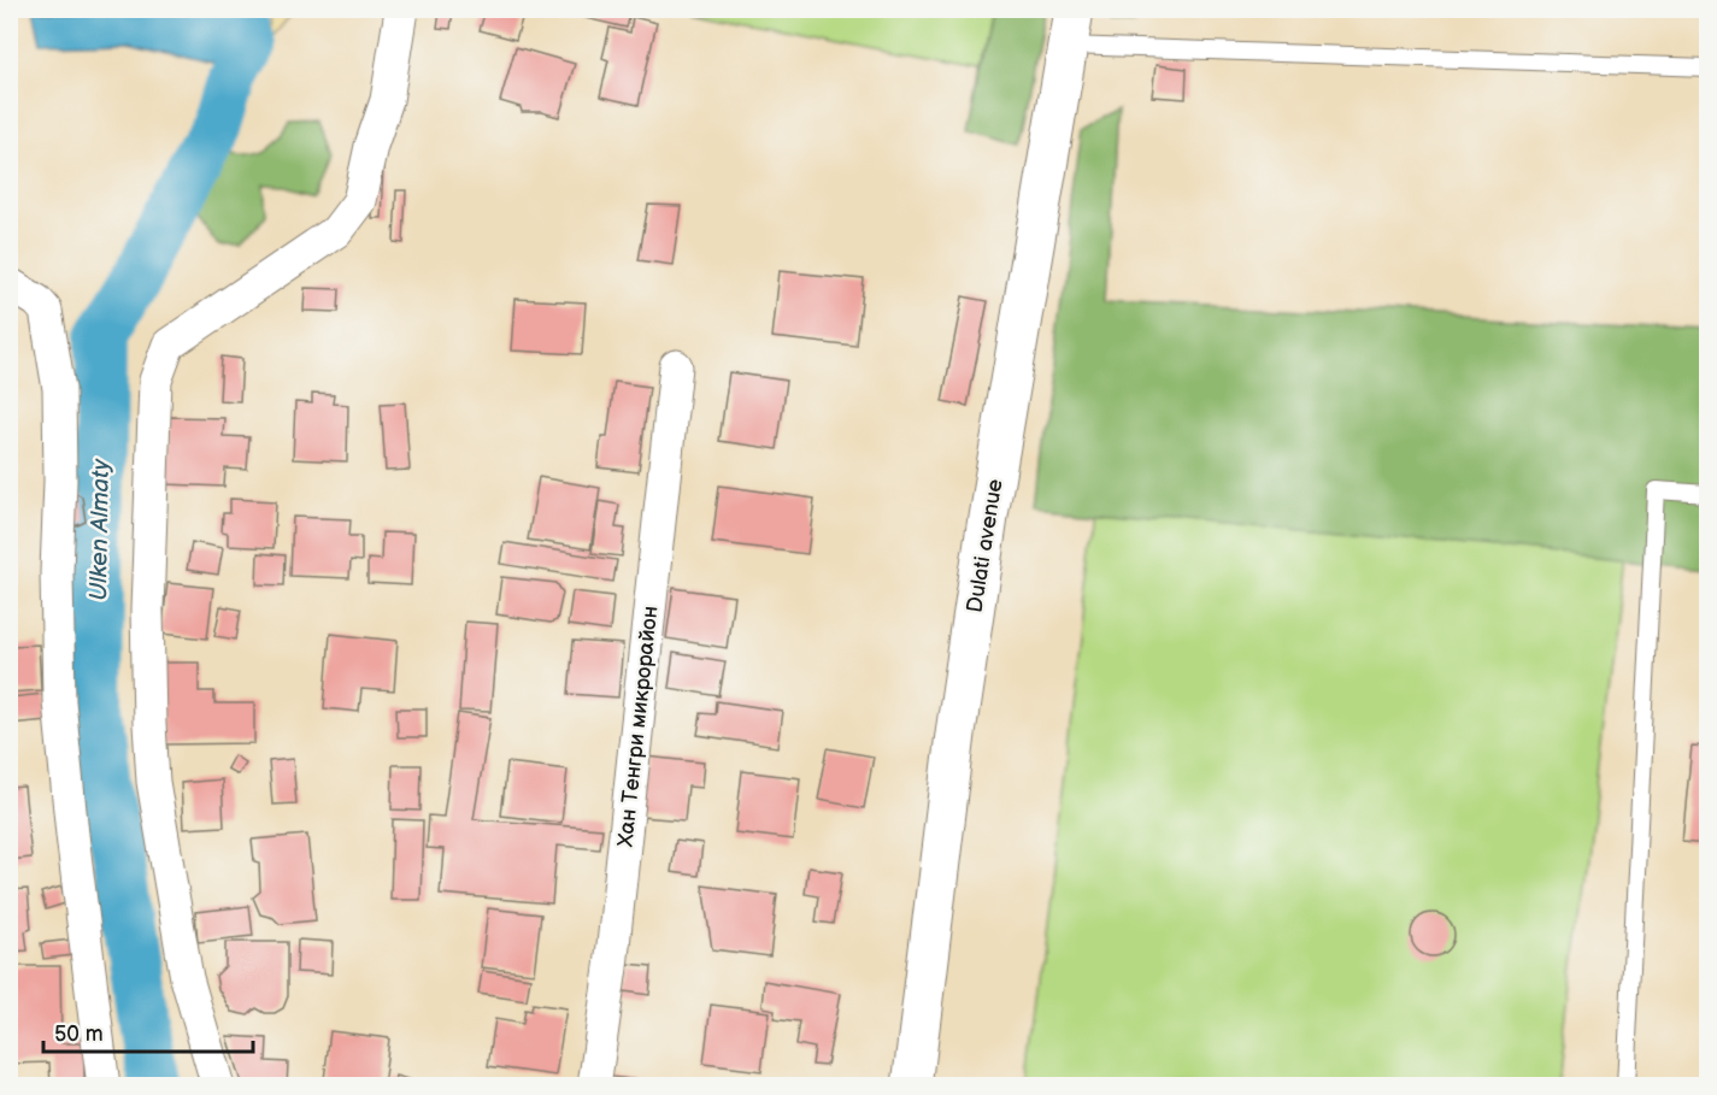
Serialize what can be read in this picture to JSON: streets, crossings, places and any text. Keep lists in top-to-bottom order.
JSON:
{
  "streets": {
    "main road": ["Dulati avenue"],
    "street": ["Хан Тенгри микрорайон"]
  },
  "water": ["Ulken Almaty"],
  "scale_bar": "50 m"
}
